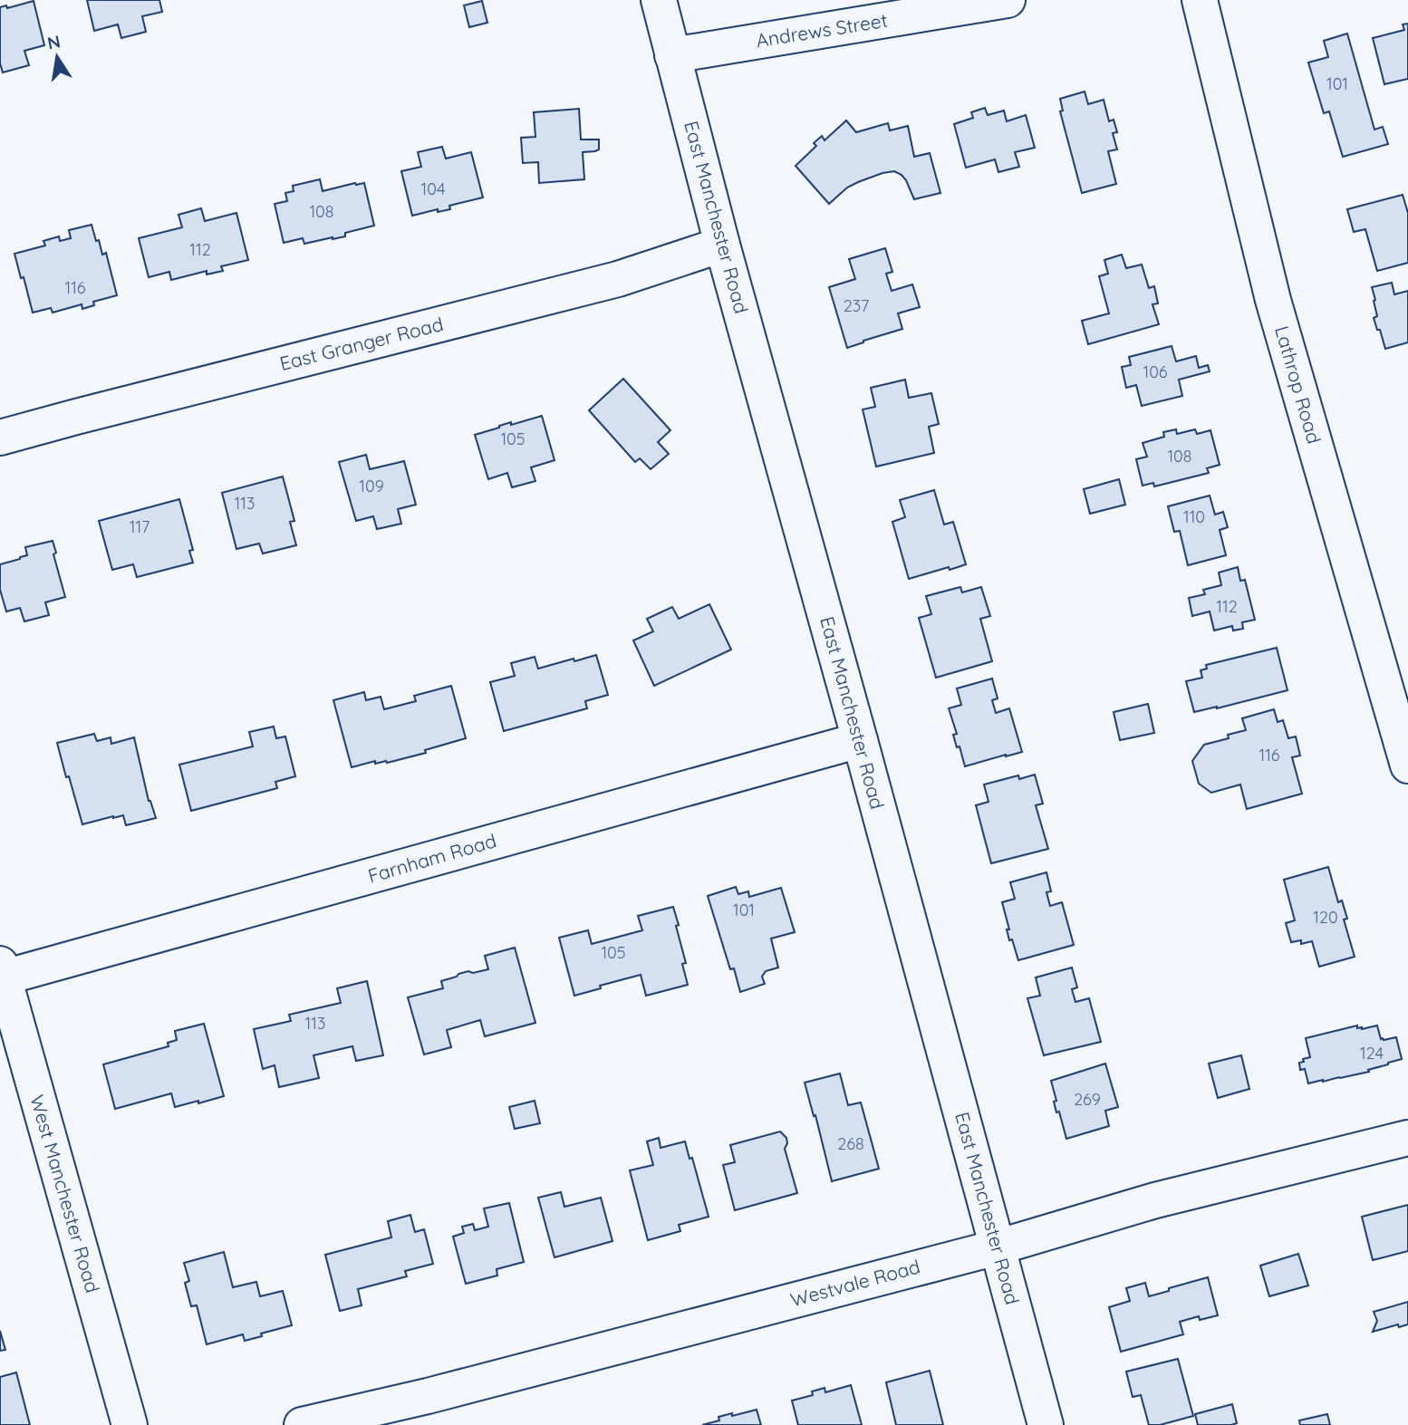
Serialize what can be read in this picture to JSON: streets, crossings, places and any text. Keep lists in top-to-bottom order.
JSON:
{
  "streets": {
    "street": [
      "Andrews Street",
      "East Manchester Road",
      "East Granger Road",
      "Lathrop Road",
      "Farnham Road",
      "West Manchester Road",
      "Westvale Road"
    ]
  },
  "crossings": [
    ["Andrews Street", "East Manchester Road"],
    ["East Manchester Road", "East Granger Road"],
    ["East Manchester Road", "Farnham Road"],
    ["East Manchester Road", "Westvale Road"],
    ["Farnham Road", "West Manchester Road"]
  ],
  "house_numbers": [
    "101",
    "104",
    "108",
    "112",
    "116",
    "237",
    "106",
    "105",
    "108",
    "109",
    "113",
    "110",
    "117",
    "112",
    "116",
    "101",
    "120",
    "105",
    "113",
    "124",
    "269",
    "268"
  ],
  "north": "top"
}
